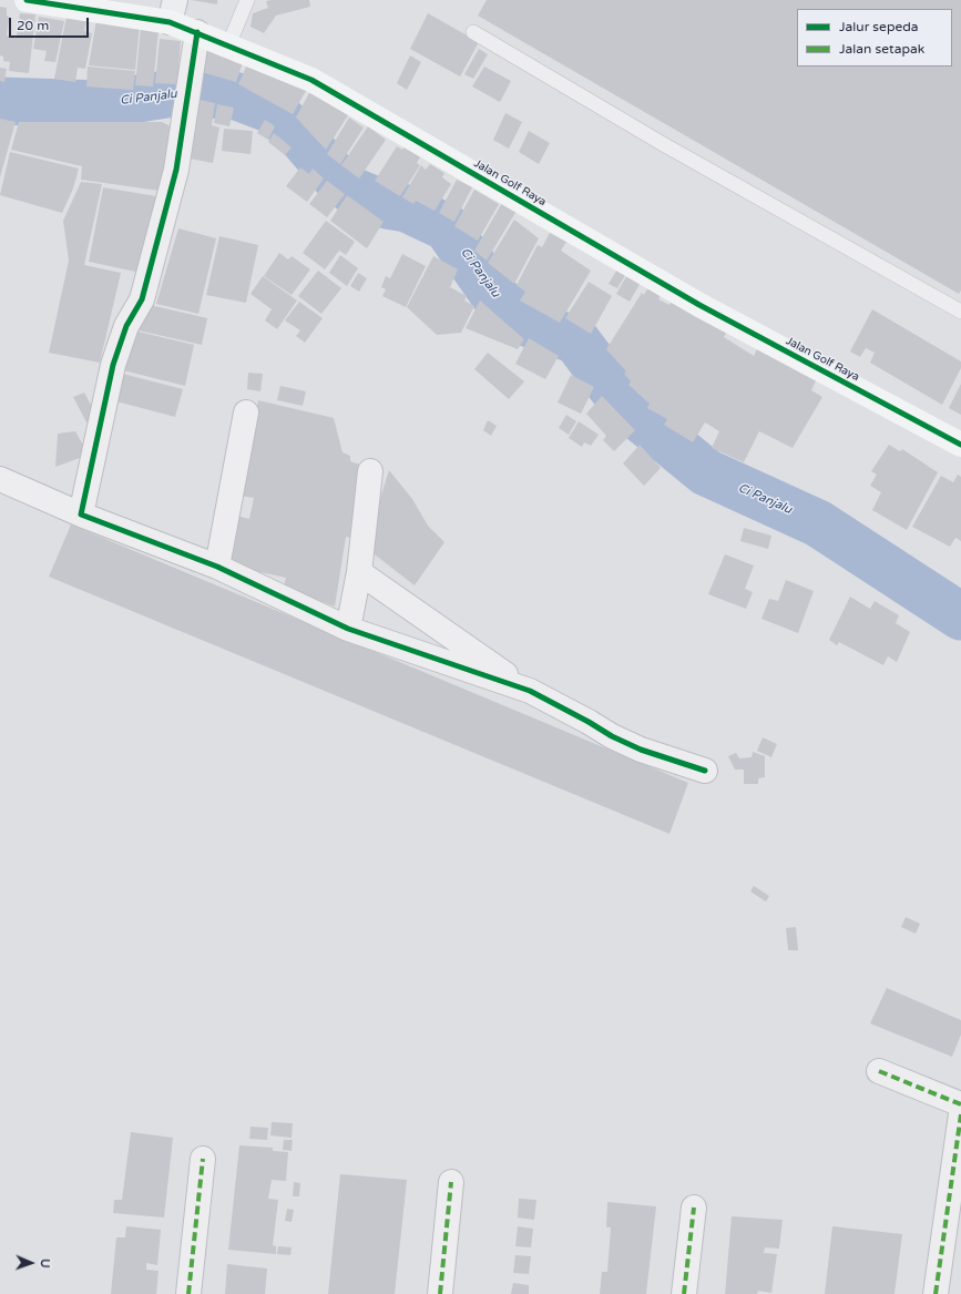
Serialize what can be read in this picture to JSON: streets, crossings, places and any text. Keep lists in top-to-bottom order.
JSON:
{
  "streets": {
    "street": ["Jalan Golf Raya"]
  },
  "water": ["Ci Panjalu"],
  "legend": ["Jalur sepeda", "Jalan setapak"],
  "scale_bar": "20 m",
  "north": "right"
}
